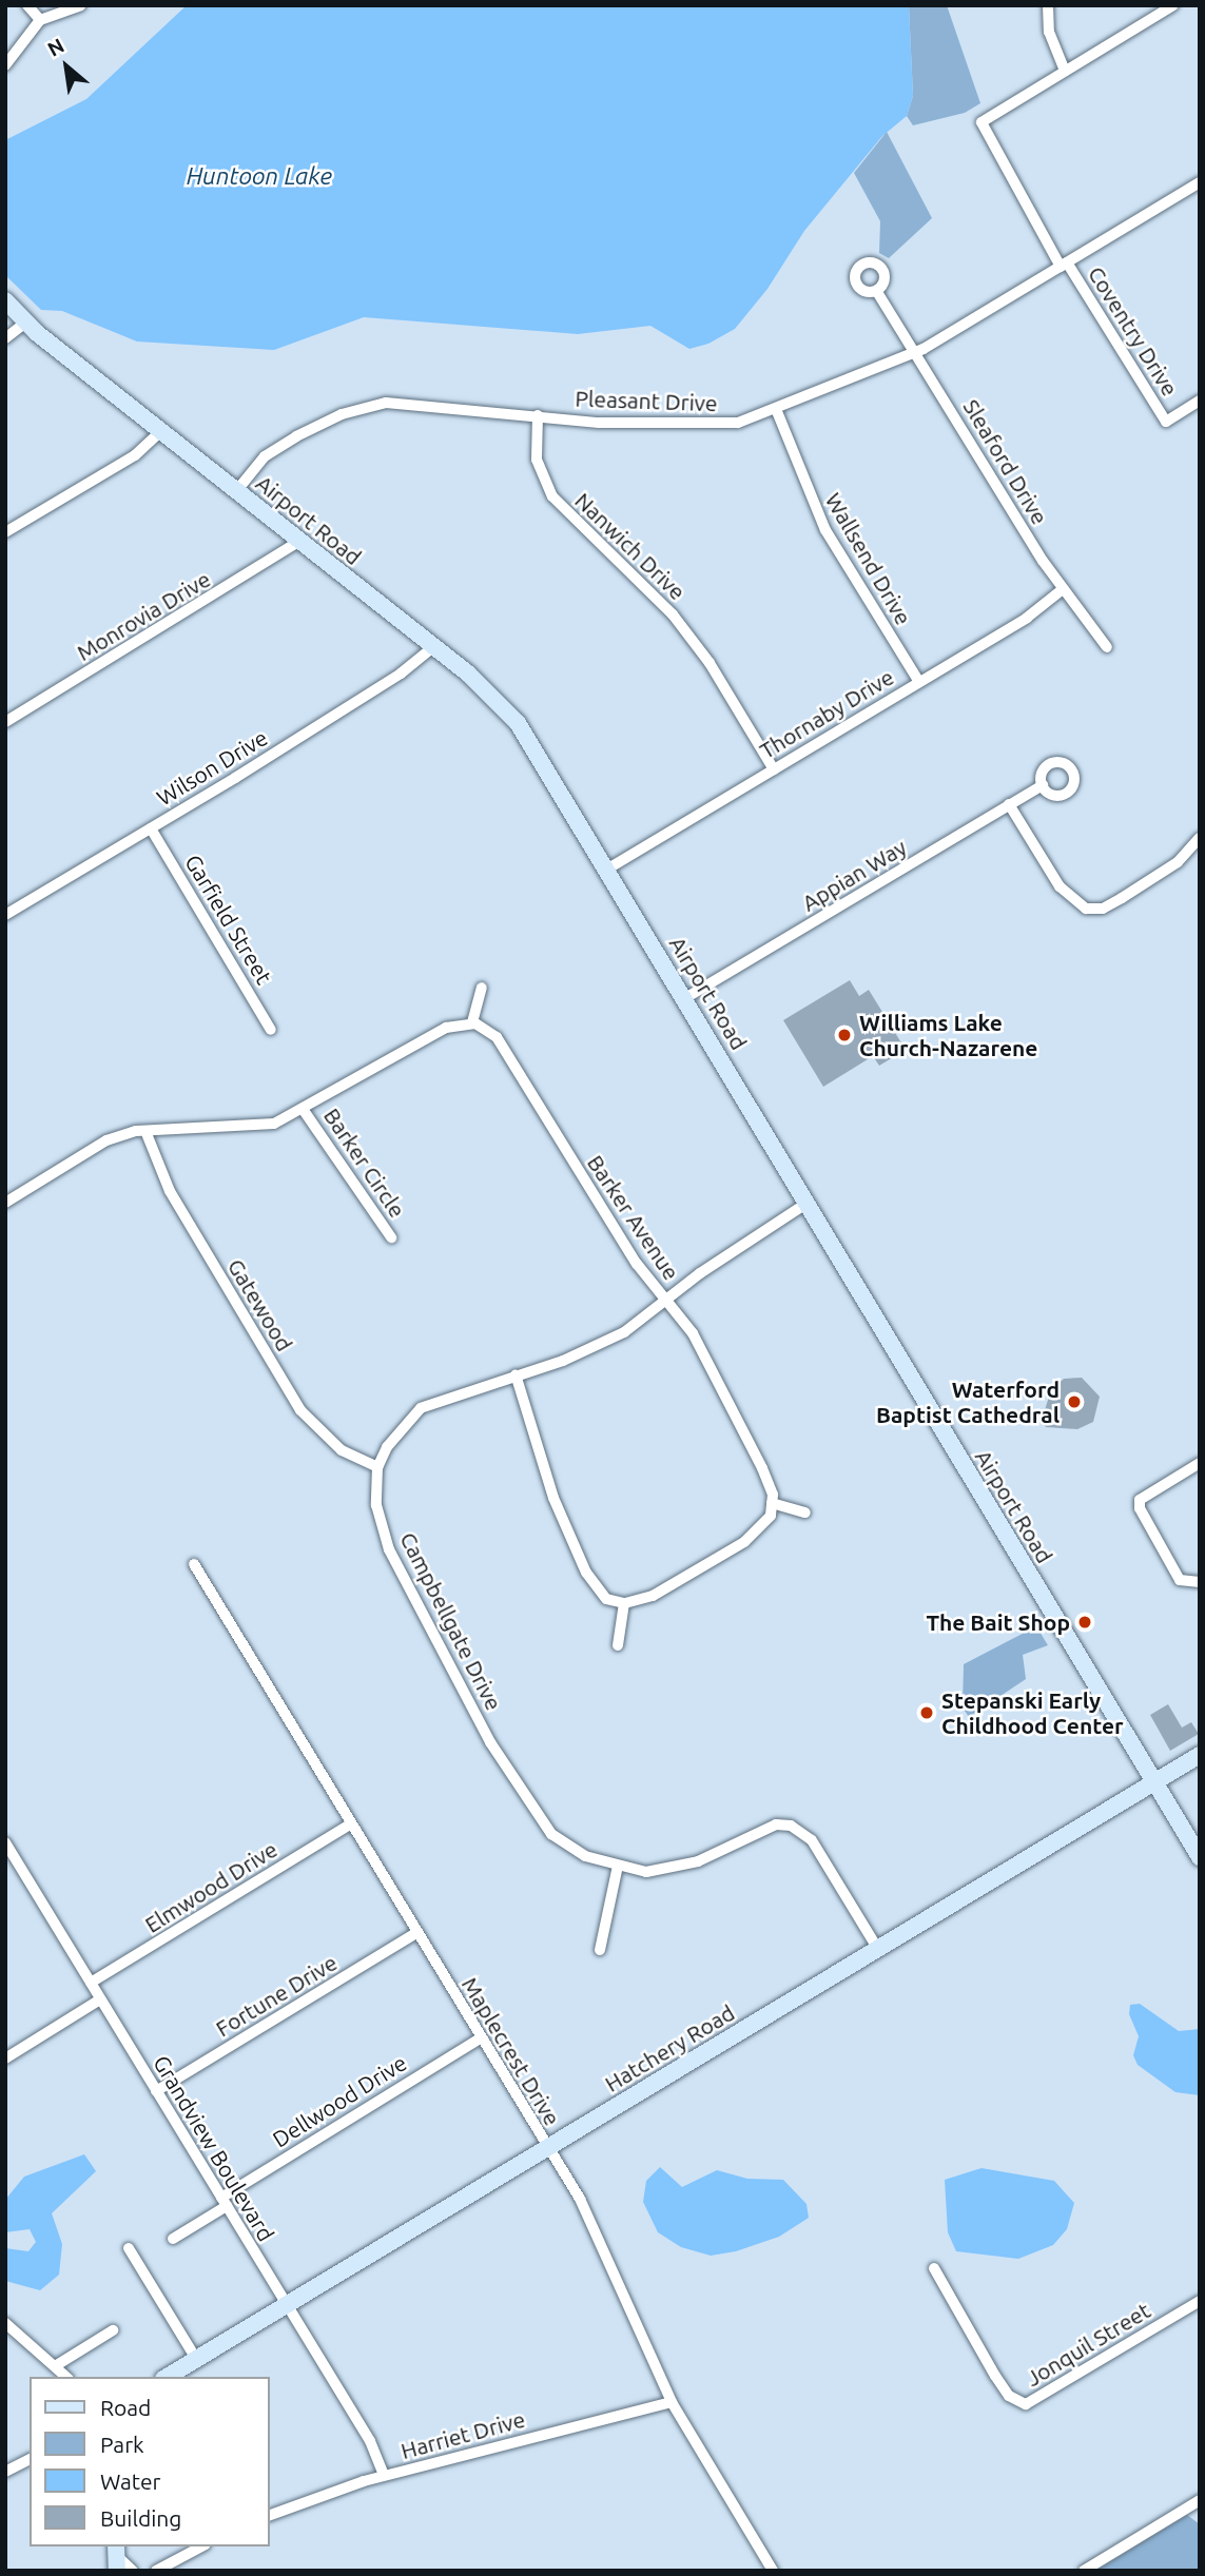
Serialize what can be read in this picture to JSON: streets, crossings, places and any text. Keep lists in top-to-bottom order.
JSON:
{
  "streets": {
    "street": [
      "Coventry Drive",
      "Pleasant Drive",
      "Sleaford Drive",
      "Airport Road",
      "Nanwich Drive",
      "Wallsend Drive",
      "Monrovia Drive",
      "Thornaby Drive",
      "Wilson Drive",
      "Appian Way",
      "Garfield Street",
      "Barker Circle",
      "Barker Avenue",
      "Gatewood",
      "Campbellgate Drive",
      "Elmwood Drive",
      "Fortune Drive",
      "Hatchery Road",
      "Maplecrest Drive",
      "Dellwood Drive",
      "Grandview Boulevard",
      "Jonquil Street",
      "Harriet Drive"
    ]
  },
  "crossings": [
    ["Coventry Drive", "Pleasant Drive"],
    ["Pleasant Drive", "Sleaford Drive"],
    ["Pleasant Drive", "Airport Road"],
    ["Pleasant Drive", "Nanwich Drive"],
    ["Pleasant Drive", "Wallsend Drive"],
    ["Sleaford Drive", "Thornaby Drive"],
    ["Airport Road", "Monrovia Drive"],
    ["Airport Road", "Thornaby Drive"],
    ["Airport Road", "Wilson Drive"],
    ["Airport Road", "Appian Way"],
    ["Airport Road", "Hatchery Road"],
    ["Nanwich Drive", "Thornaby Drive"],
    ["Wallsend Drive", "Thornaby Drive"],
    ["Wilson Drive", "Garfield Street"],
    ["Gatewood", "Campbellgate Drive"],
    ["Campbellgate Drive", "Hatchery Road"],
    ["Elmwood Drive", "Maplecrest Drive"],
    ["Elmwood Drive", "Grandview Boulevard"],
    ["Fortune Drive", "Maplecrest Drive"],
    ["Fortune Drive", "Grandview Boulevard"],
    ["Hatchery Road", "Maplecrest Drive"],
    ["Hatchery Road", "Grandview Boulevard"],
    ["Maplecrest Drive", "Dellwood Drive"],
    ["Maplecrest Drive", "Harriet Drive"],
    ["Dellwood Drive", "Grandview Boulevard"],
    ["Grandview Boulevard", "Harriet Drive"]
  ],
  "water": ["Huntoon Lake"],
  "places": [
    "Williams Lake Church-Nazarene",
    "Waterford Baptist Cathedral",
    "The Bait Shop",
    "Stepanski Early Childhood Center"
  ],
  "legend": [
    "Road",
    "Park",
    "Water",
    "Building"
  ],
  "north": "top left"
}
